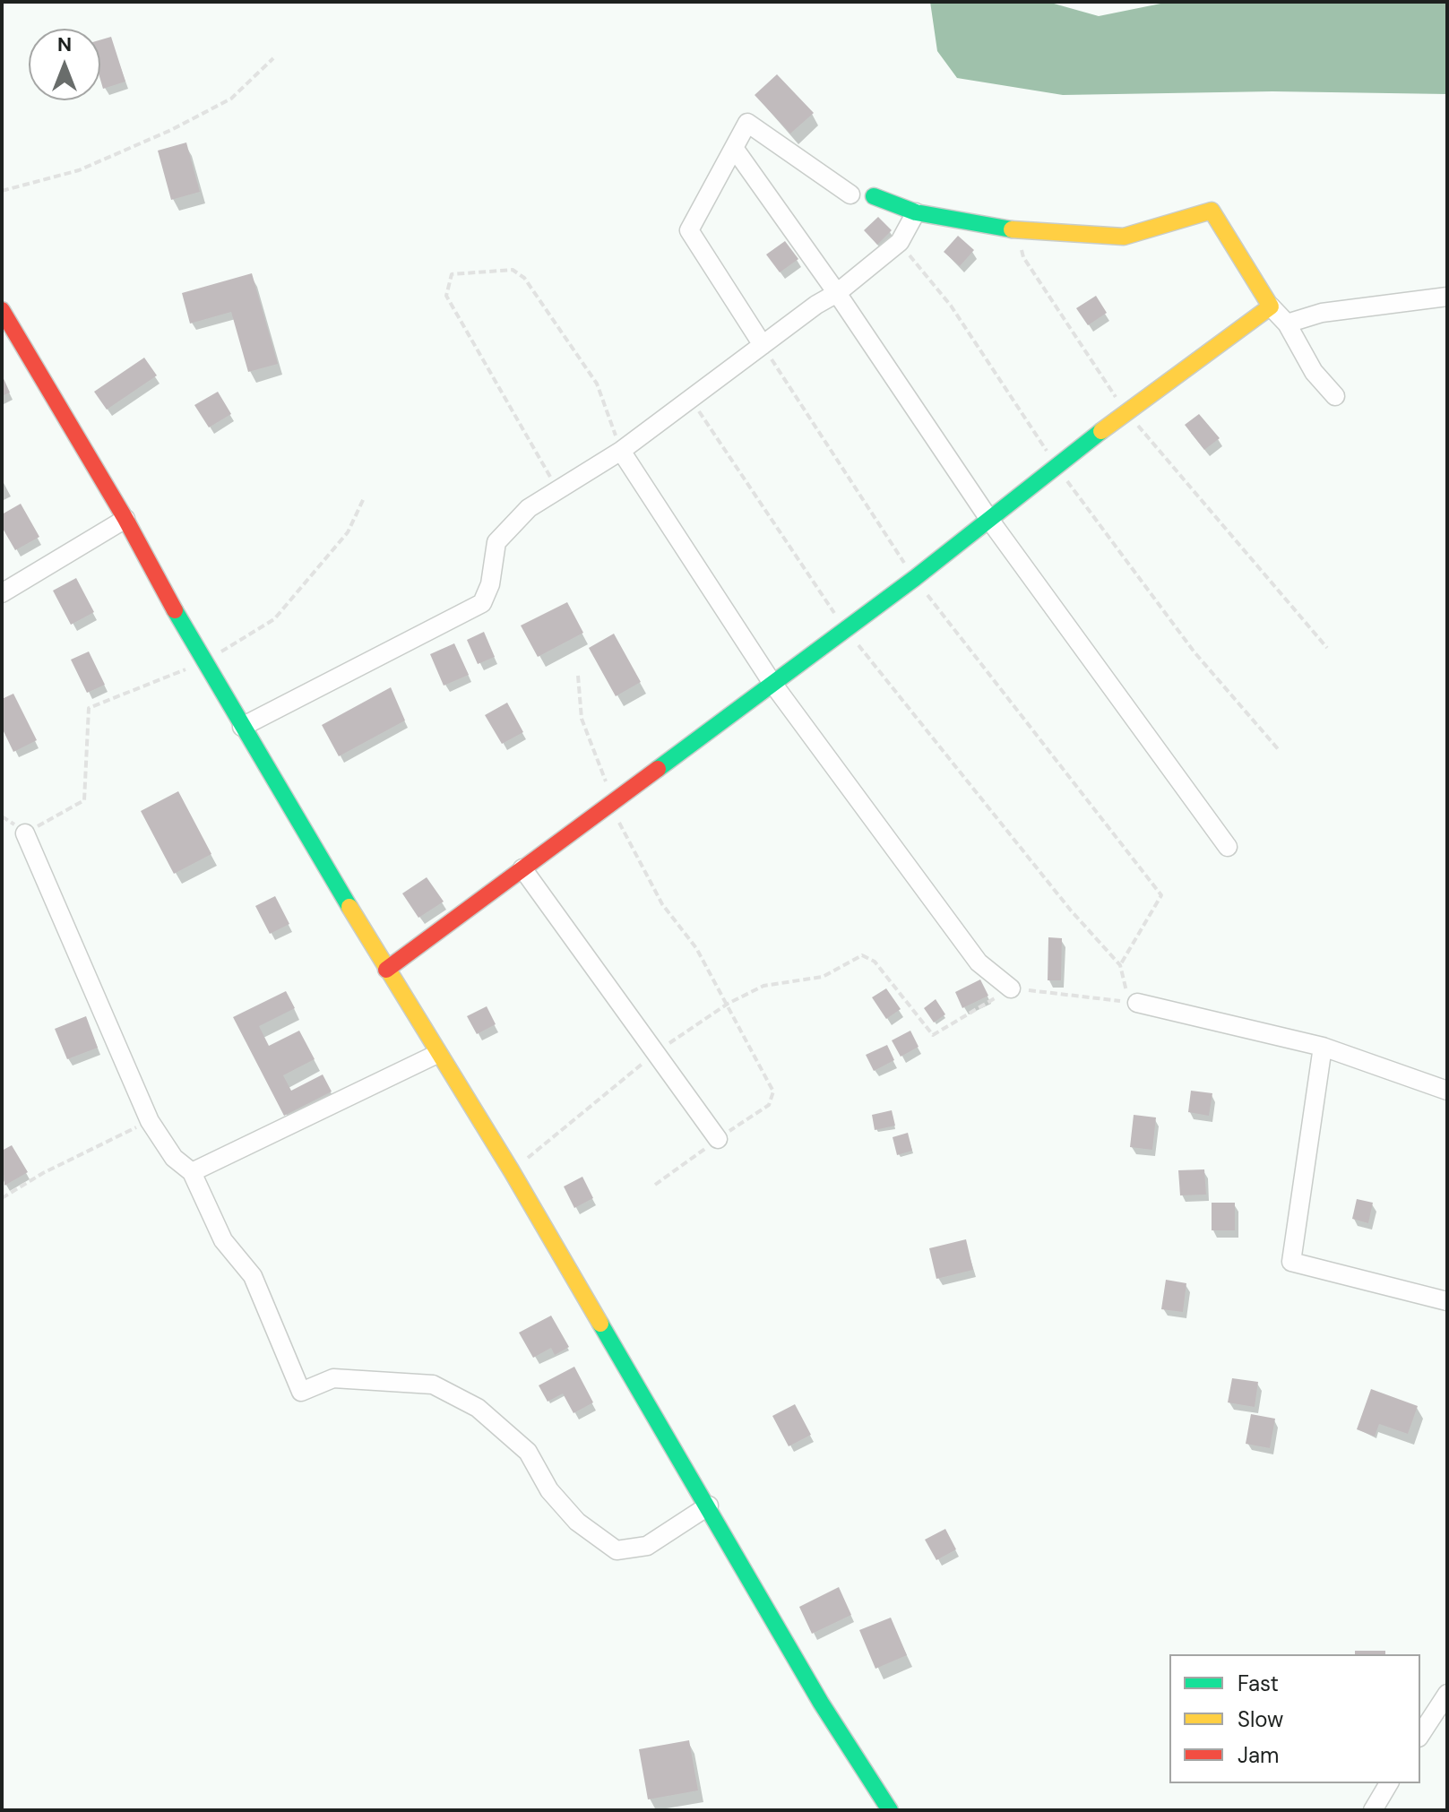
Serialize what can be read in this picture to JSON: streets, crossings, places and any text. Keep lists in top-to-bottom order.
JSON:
{
  "legend": ["Fast", "Slow", "Jam"],
  "north": "top"
}
